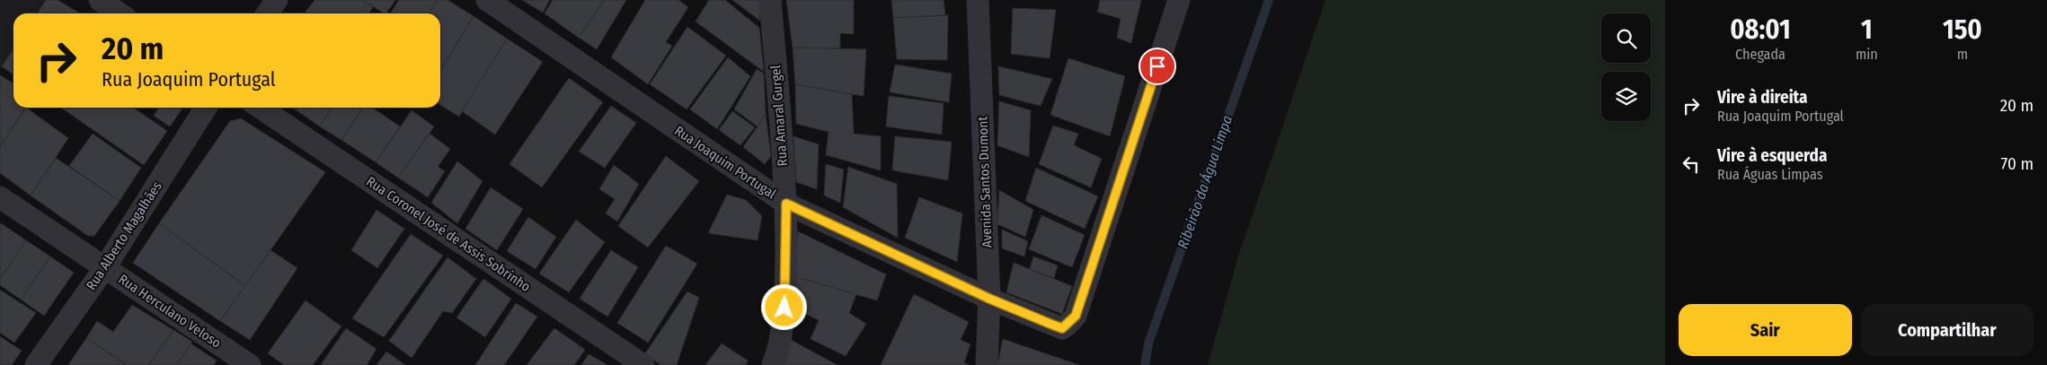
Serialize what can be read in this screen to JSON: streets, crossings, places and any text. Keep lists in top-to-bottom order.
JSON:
{
  "streets": {
    "street": [
      "Rua Amaral Gurgel",
      "Rua Joaquim Portugal",
      "Avenida Santos Dumont",
      "Rua Coronel José de Assis Sobrinho",
      "Rua Alberto Magalhães",
      "Rua Herculano Veloso"
    ]
  },
  "crossings": [
    ["Rua Amaral Gurgel", "Rua Joaquim Portugal"],
    ["Rua Joaquim Portugal", "Avenida Santos Dumont"],
    ["Rua Alberto Magalhães", "Rua Herculano Veloso"]
  ],
  "water": ["Ribeirão da Água Limpa"],
  "page": {
    "eta": [
      "08:01",
      "Chegada",
      "1",
      "min",
      "150",
      "m"
    ],
    "turn": ["20 m", "Rua Joaquim Portugal"],
    "list": [
      {
        "name": "Vire à direita",
        "note": "Rua Joaquim Portugal",
        "value": "20 m"
      },
      {
        "name": "Vire à esquerda",
        "note": "Rua Águas Limpas",
        "value": "70 m"
      }
    ],
    "buttons": ["Sair", "Compartilhar"]
  }
}
